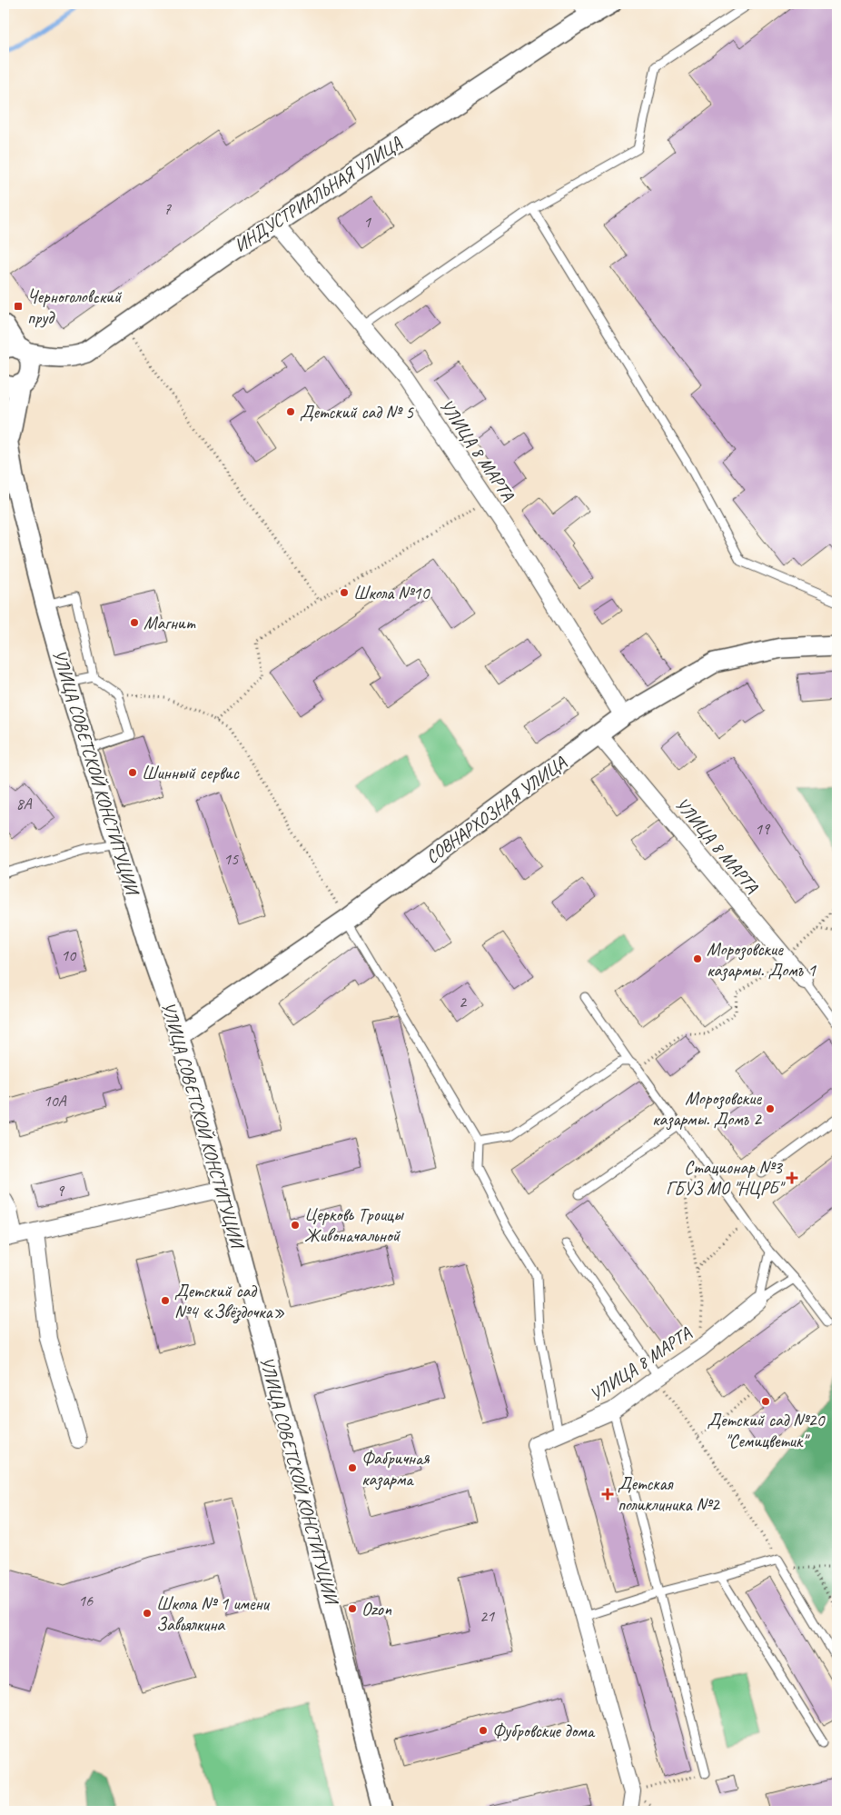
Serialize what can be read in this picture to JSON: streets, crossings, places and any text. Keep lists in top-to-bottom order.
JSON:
{
  "streets": {
    "street": [
      "ИНДУСТРИАЛЬНАЯ УЛИЦА",
      "УЛИЦА 8 МАРТА",
      "УЛИЦА СОВЕТСКОЙ КОНСТИТУЦИИ",
      "СОВНАРХОЗНАЯ УЛИЦА"
    ]
  },
  "crossings": [
    ["ИНДУСТРИАЛЬНАЯ УЛИЦА", "УЛИЦА 8 МАРТА"],
    ["УЛИЦА 8 МАРТА", "СОВНАРХОЗНАЯ УЛИЦА"],
    ["УЛИЦА СОВЕТСКОЙ КОНСТИТУЦИИ", "СОВНАРХОЗНАЯ УЛИЦА"]
  ],
  "places": {
    "transit": ["Черноголовский пруд"],
    "other": [
      "Детский сад № 5",
      "Школа №10",
      "Магнит",
      "Шинный сервис",
      "Морозовские казармы. Домъ 1",
      "Морозовские казармы. Домъ 2",
      "Церковь Троицы Живоначальной",
      "Детский сад №4 «Звёздочка»",
      "Детский сад №20 \"Семицветик\"",
      "Фабричная казарма",
      "Ozon",
      "Школа № 1 имени Завьялкина",
      "Фубровские дома"
    ],
    "health": ["Стационар №3 ГБУЗ МО \"НЦРБ\"", "Детская поликлиника №2"]
  },
  "house_numbers": [
    "7",
    "1",
    "8А",
    "19",
    "15",
    "10",
    "2",
    "10А",
    "9",
    "16",
    "21"
  ]
}
